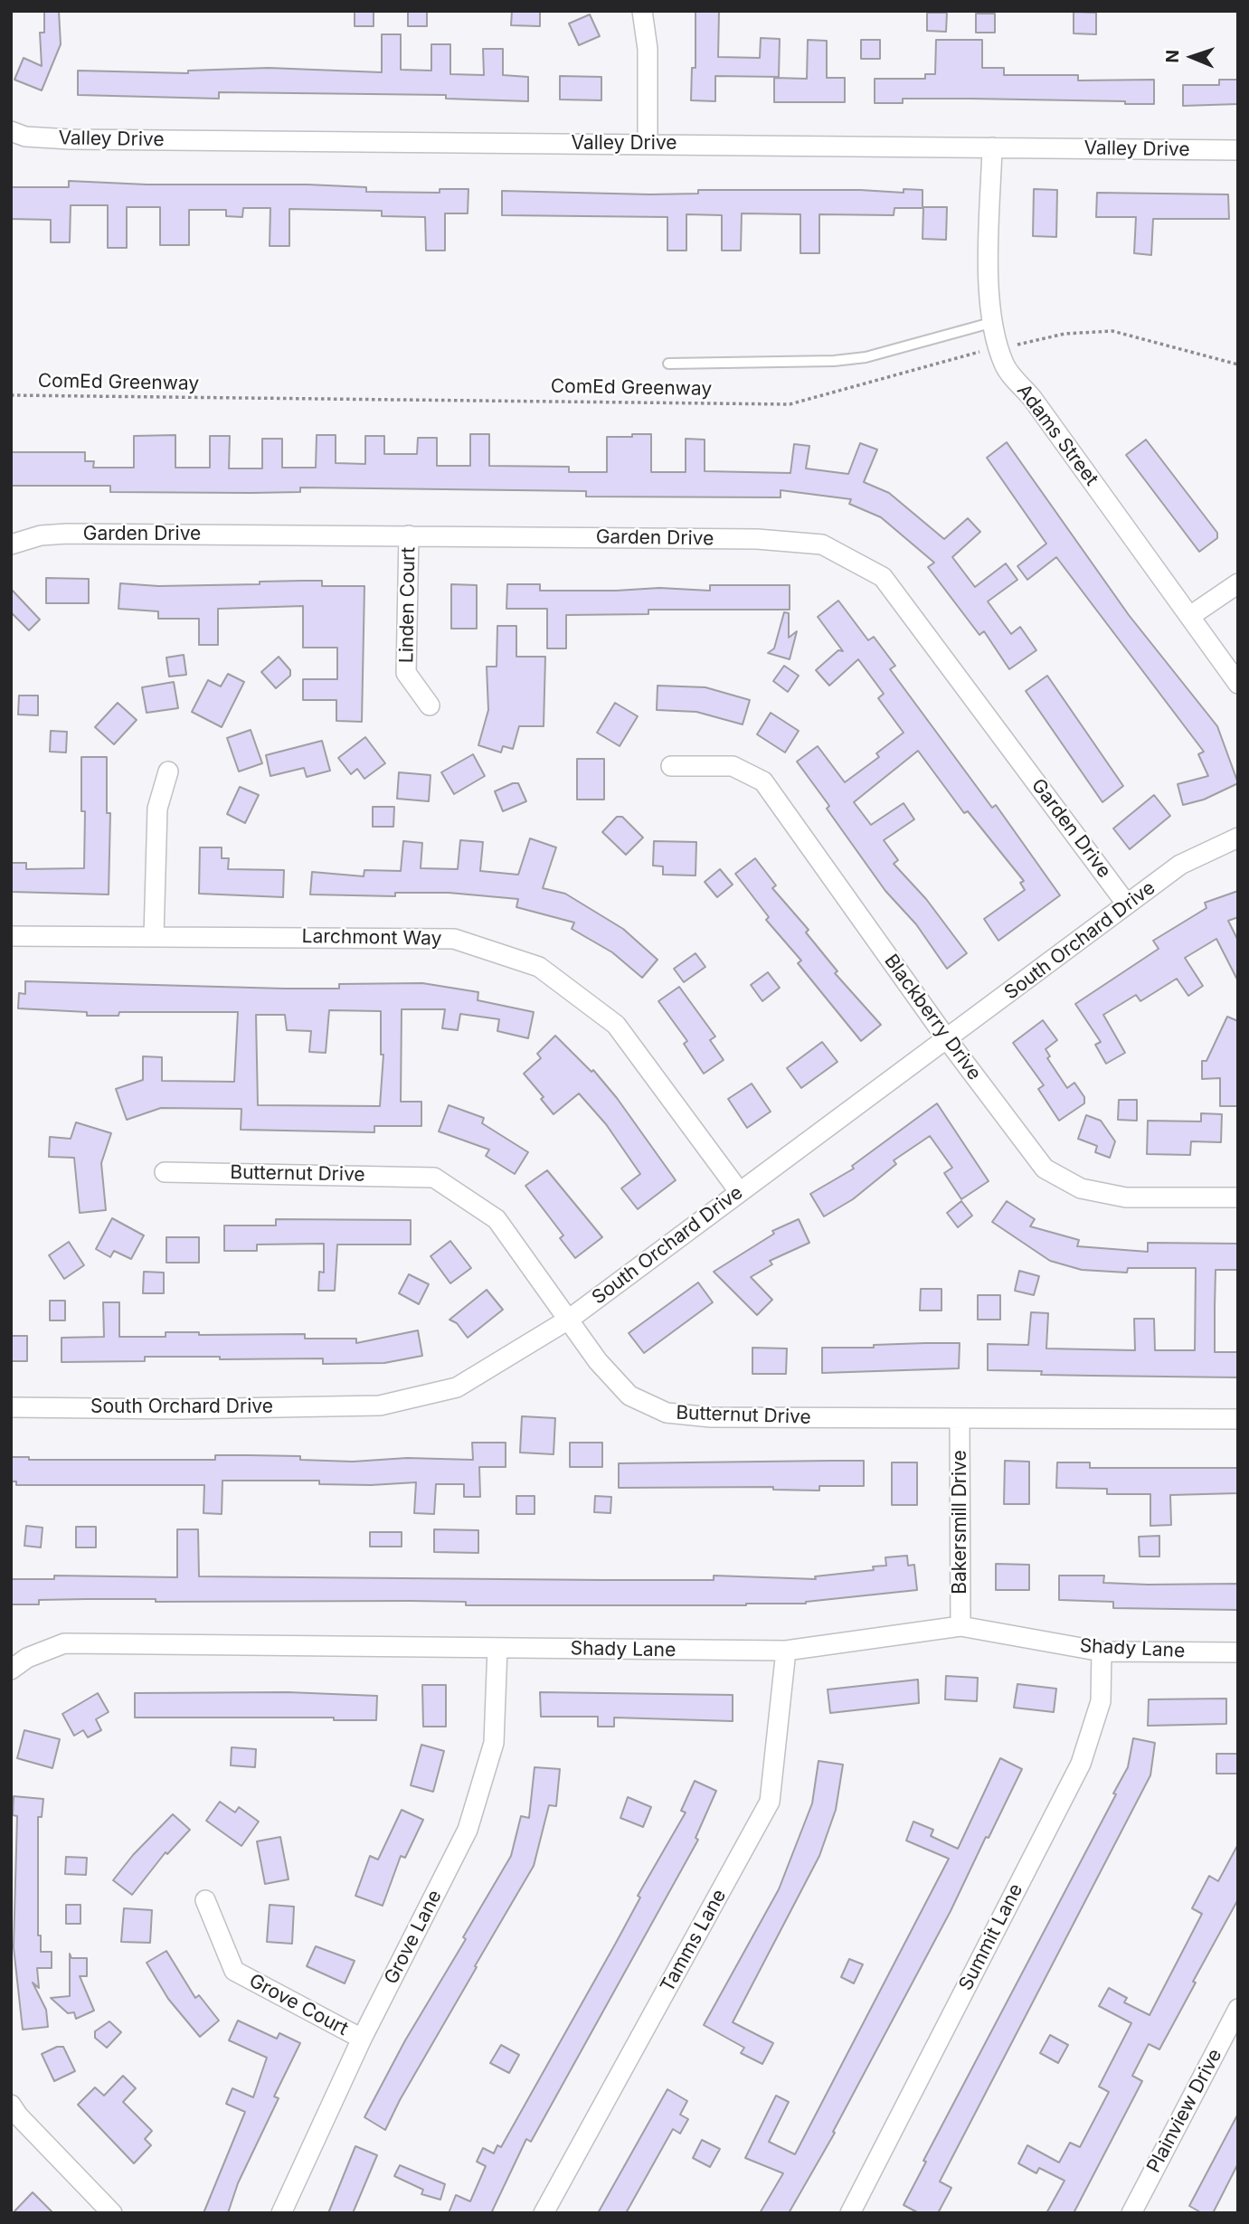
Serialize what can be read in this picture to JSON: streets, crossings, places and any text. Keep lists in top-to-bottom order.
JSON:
{
  "streets": {
    "street": [
      "Valley Drive",
      "Adams Street",
      "Garden Drive",
      "Linden Court",
      "Larchmont Way",
      "South Orchard Drive",
      "Blackberry Drive",
      "Butternut Drive",
      "Bakersmill Drive",
      "Shady Lane",
      "Grove Lane",
      "Summit Lane",
      "Tamms Lane",
      "Grove Court",
      "Plainview Drive"
    ],
    "path": ["ComEd Greenway"]
  },
  "crossings": [
    ["Valley Drive", "Adams Street"],
    ["ComEd Greenway", "Adams Street"],
    ["Garden Drive", "Linden Court"],
    ["Garden Drive", "South Orchard Drive"],
    ["Larchmont Way", "South Orchard Drive"],
    ["South Orchard Drive", "Blackberry Drive"],
    ["South Orchard Drive", "Butternut Drive"],
    ["Butternut Drive", "Bakersmill Drive"],
    ["Bakersmill Drive", "Shady Lane"],
    ["Shady Lane", "Grove Lane"],
    ["Shady Lane", "Summit Lane"],
    ["Shady Lane", "Tamms Lane"],
    ["Grove Lane", "Grove Court"]
  ],
  "north": "left"
}
